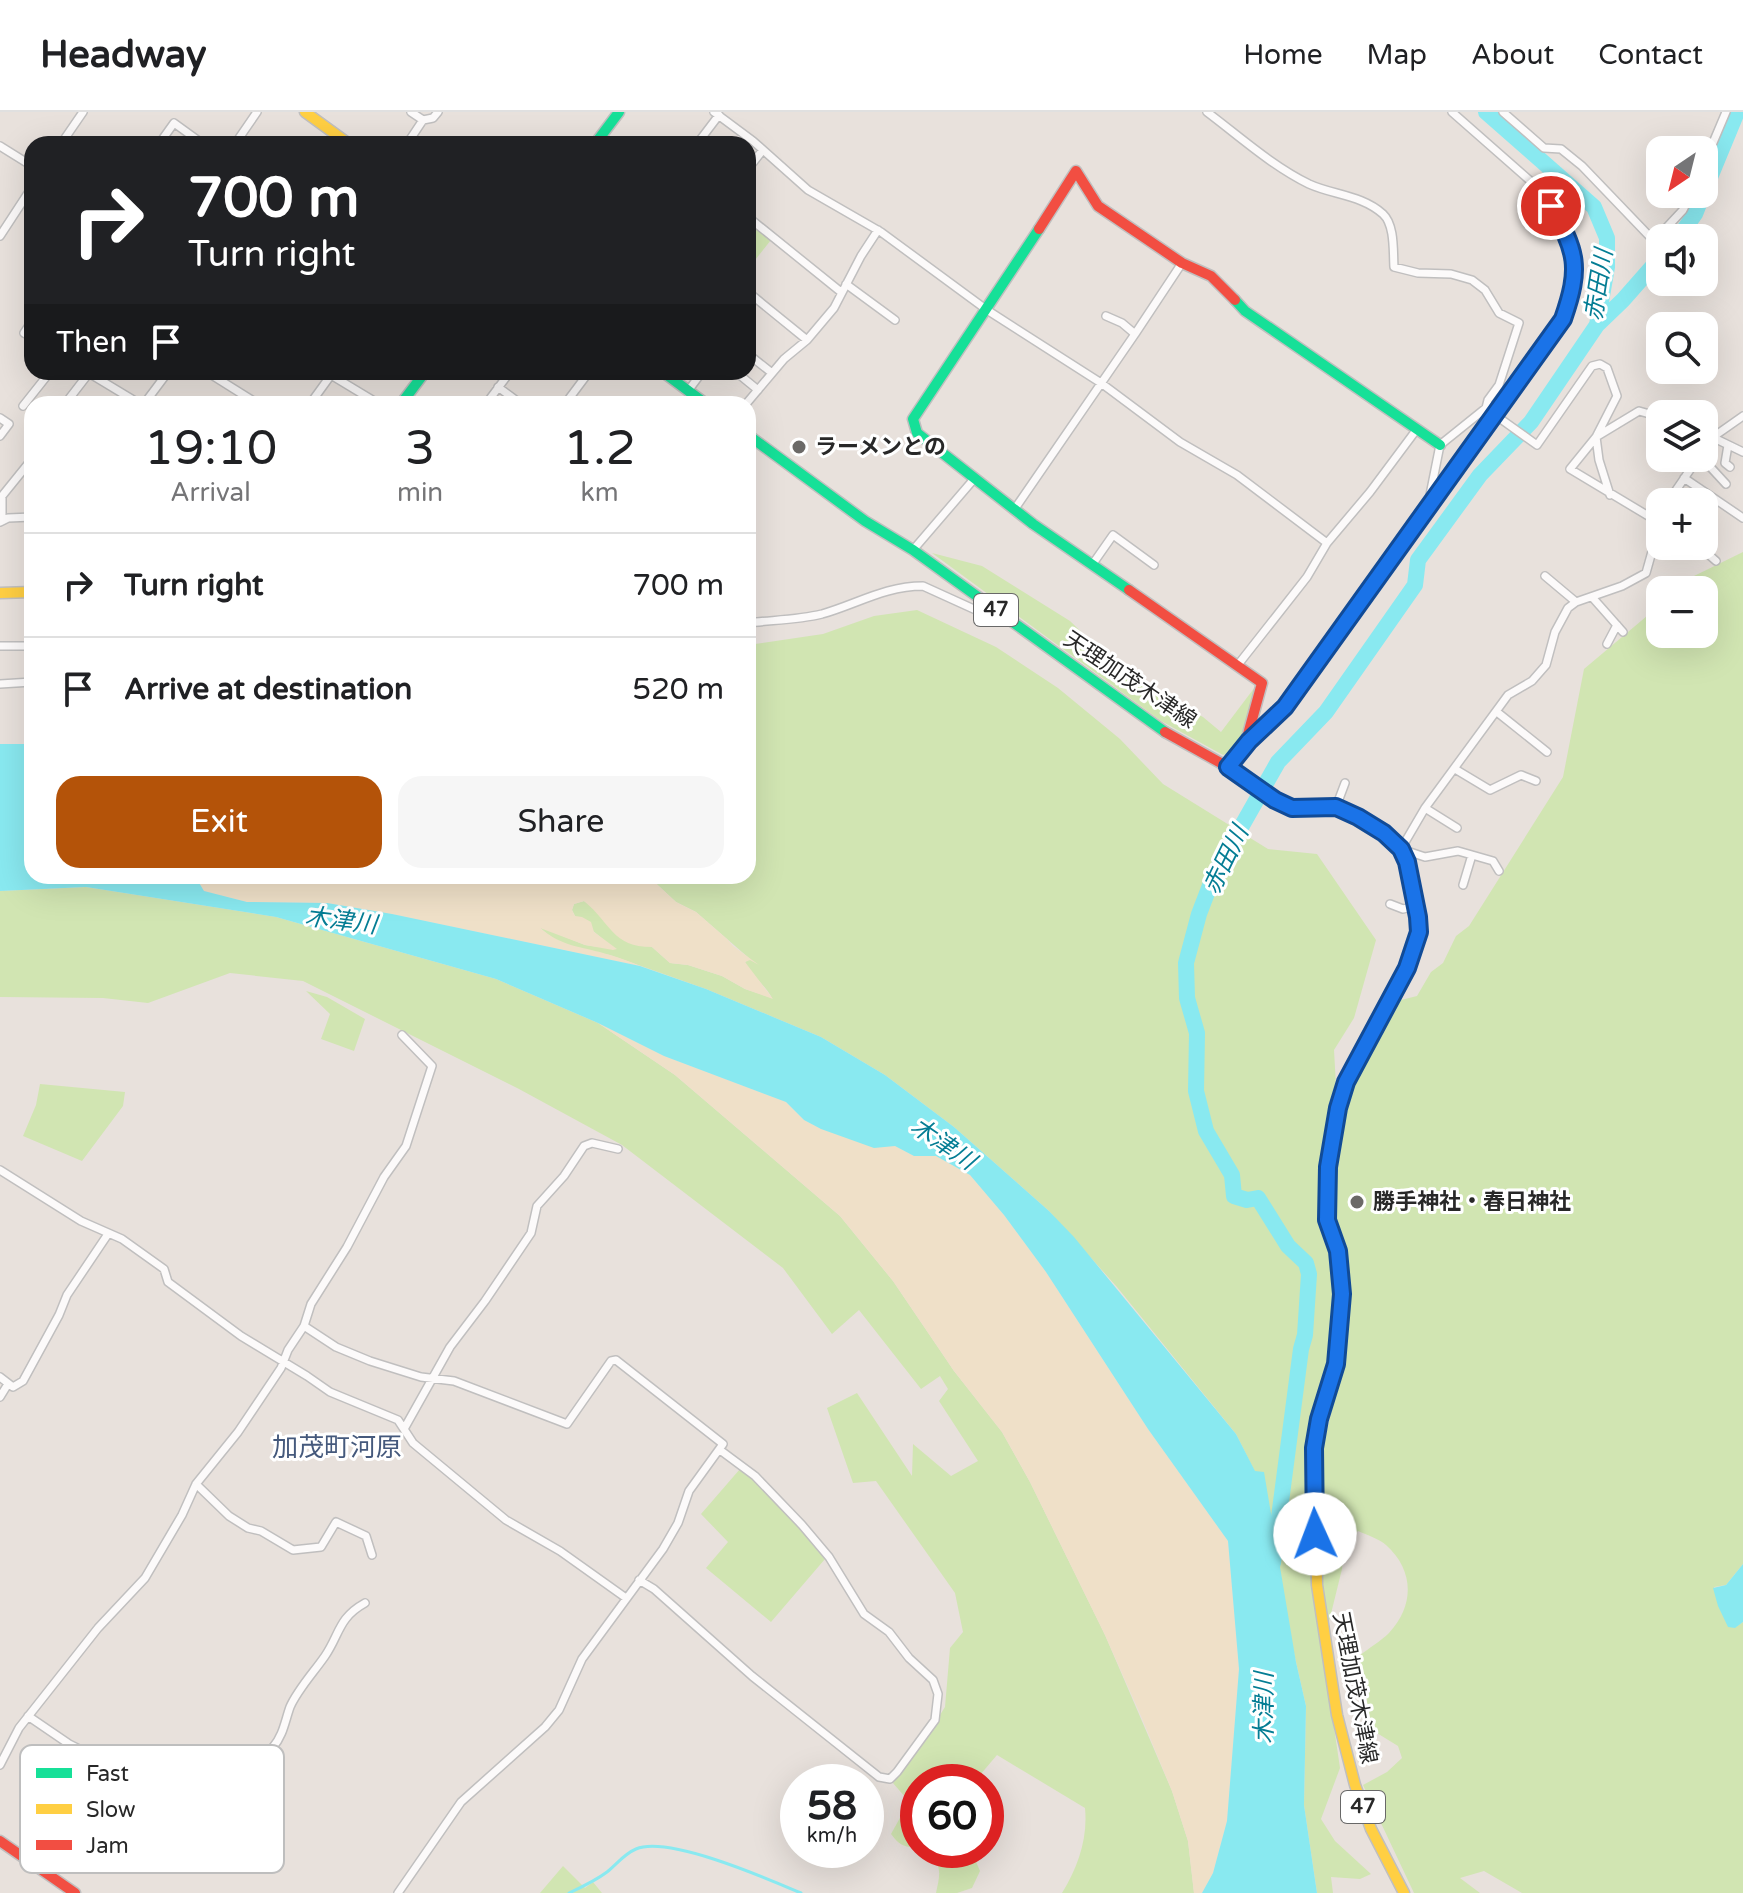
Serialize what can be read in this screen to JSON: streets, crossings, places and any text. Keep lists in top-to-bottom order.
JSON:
{
  "streets": {
    "main road": ["47", "天理加茂木津線"]
  },
  "districts": ["加茂町河原"],
  "water": ["赤田川", "木津川"],
  "places": ["ラーメンとの", "勝手神社・春日神社"],
  "legend": ["Fast", "Slow", "Jam"],
  "north": "bottom left",
  "page": {
    "header": "Headway",
    "nav": [
      "Home",
      "Map",
      "About",
      "Contact"
    ],
    "map_buttons": ["+", "−"],
    "turn": ["700 m", "Turn right"],
    "then": "Then",
    "eta": [
      "19:10",
      "Arrival",
      "3",
      "min",
      "1.2",
      "km"
    ],
    "list": [
      {
        "name": "Turn right",
        "value": "700 m"
      },
      {
        "name": "Arrive at destination",
        "value": "520 m"
      }
    ],
    "buttons": ["Exit", "Share"],
    "speed": "58 km/h",
    "limit": "60"
  }
}
